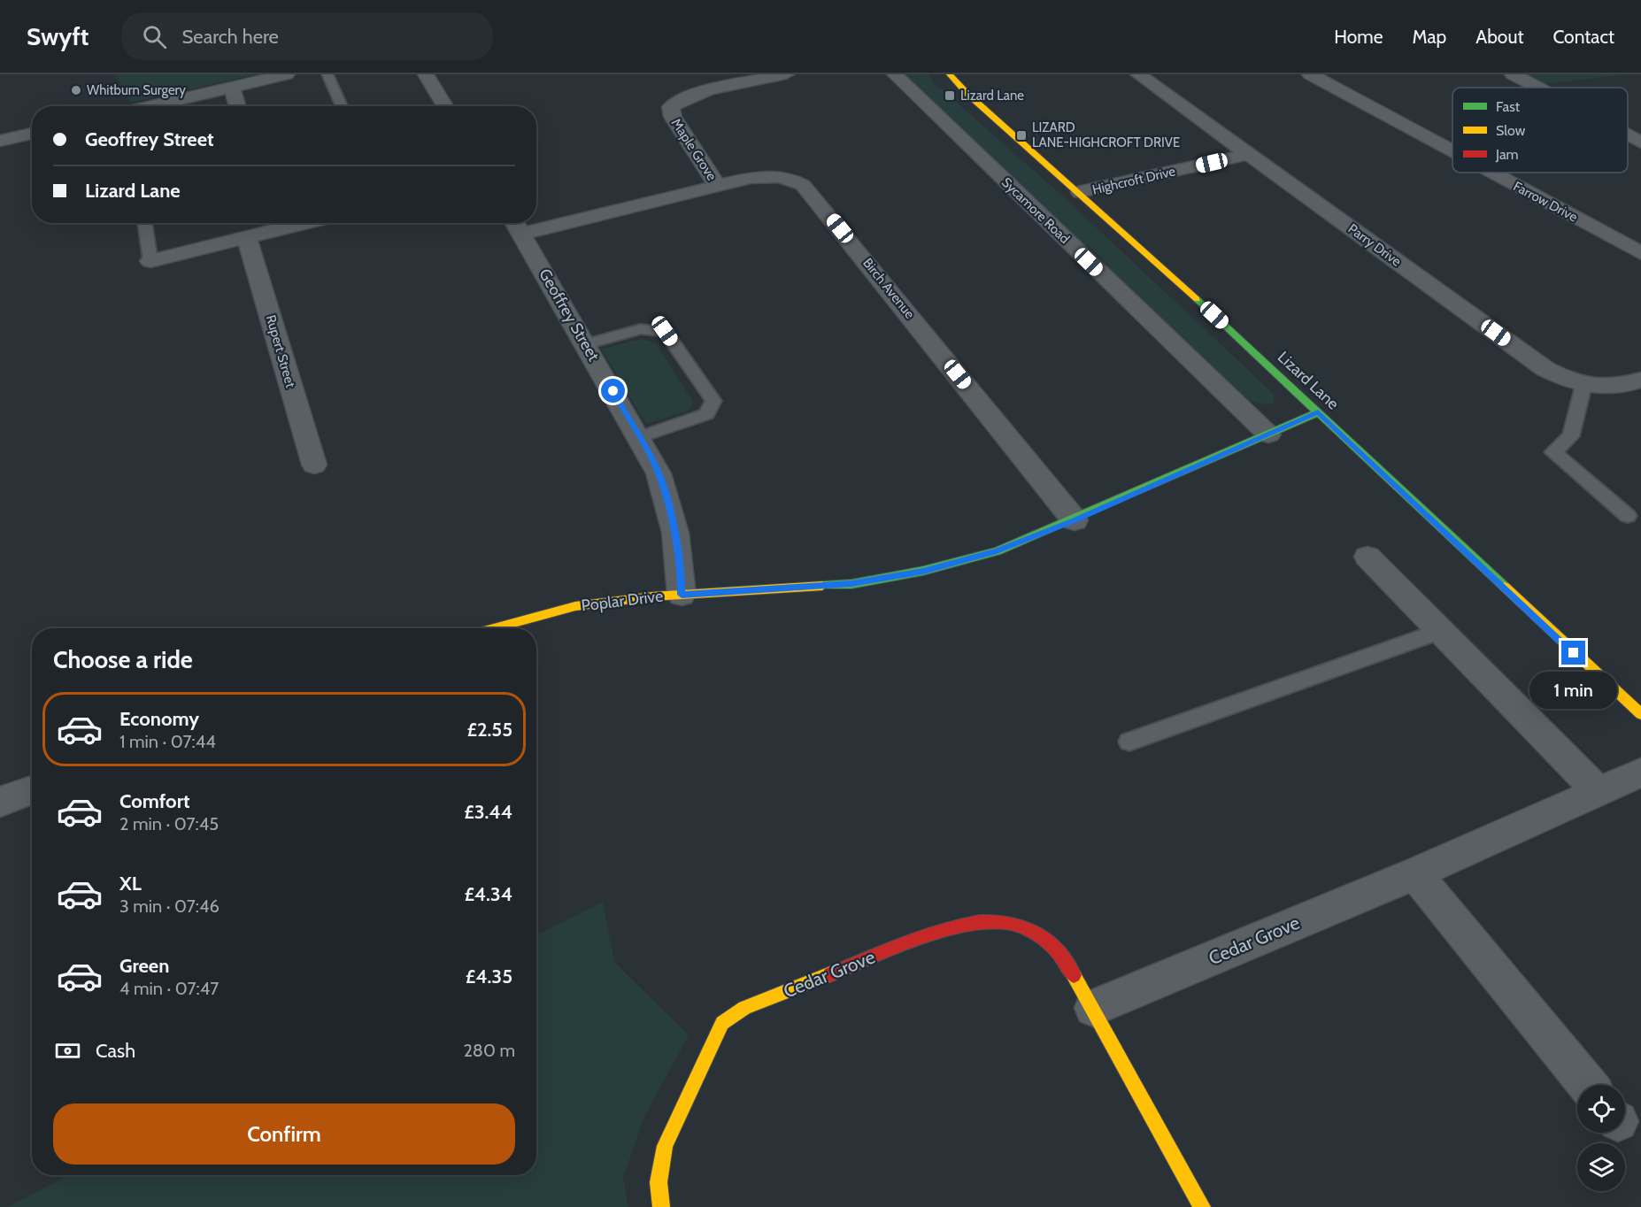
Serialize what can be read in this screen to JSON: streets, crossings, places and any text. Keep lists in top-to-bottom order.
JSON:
{
  "streets": {
    "street": [
      "Maple Grove",
      "Highcroft Drive",
      "Farrow Drive",
      "Sycamore Road",
      "Parry Drive",
      "Birch Avenue",
      "Geoffrey Street",
      "Rupert Street",
      "Lizard Lane",
      "Poplar Drive",
      "Cedar Grove"
    ]
  },
  "crossings": [
    ["Maple Grove", "Birch Avenue"],
    ["Highcroft Drive", "Parry Drive"],
    ["Highcroft Drive", "Lizard Lane"],
    ["Sycamore Road", "Poplar Drive"],
    ["Birch Avenue", "Poplar Drive"],
    ["Geoffrey Street", "Poplar Drive"],
    ["Lizard Lane", "Poplar Drive"]
  ],
  "places": {
    "other": ["Whitburn Surgery"],
    "transit": ["Lizard Lane", "LIZARD LANE-HIGHCROFT DRIVE"]
  },
  "legend": ["Fast", "Slow", "Jam"],
  "page": {
    "header": "Swyft",
    "search": "Search here",
    "nav": [
      "Home",
      "Map",
      "About",
      "Contact"
    ],
    "banner": ["Geoffrey Street", "Lizard Lane"],
    "heading": "Choose a ride",
    "bubble": "1 min",
    "list": [
      {
        "name": "Economy",
        "note": "1 min · 07:44",
        "value": "£2.55"
      },
      {
        "name": "Comfort",
        "note": "2 min · 07:45",
        "value": "£3.44"
      },
      {
        "name": "XL",
        "note": "3 min · 07:46",
        "value": "£4.34"
      },
      {
        "name": "Green",
        "note": "4 min · 07:47",
        "value": "£4.35"
      }
    ],
    "pay": ["Cash", "280 m"],
    "buttons": "Confirm"
  }
}
